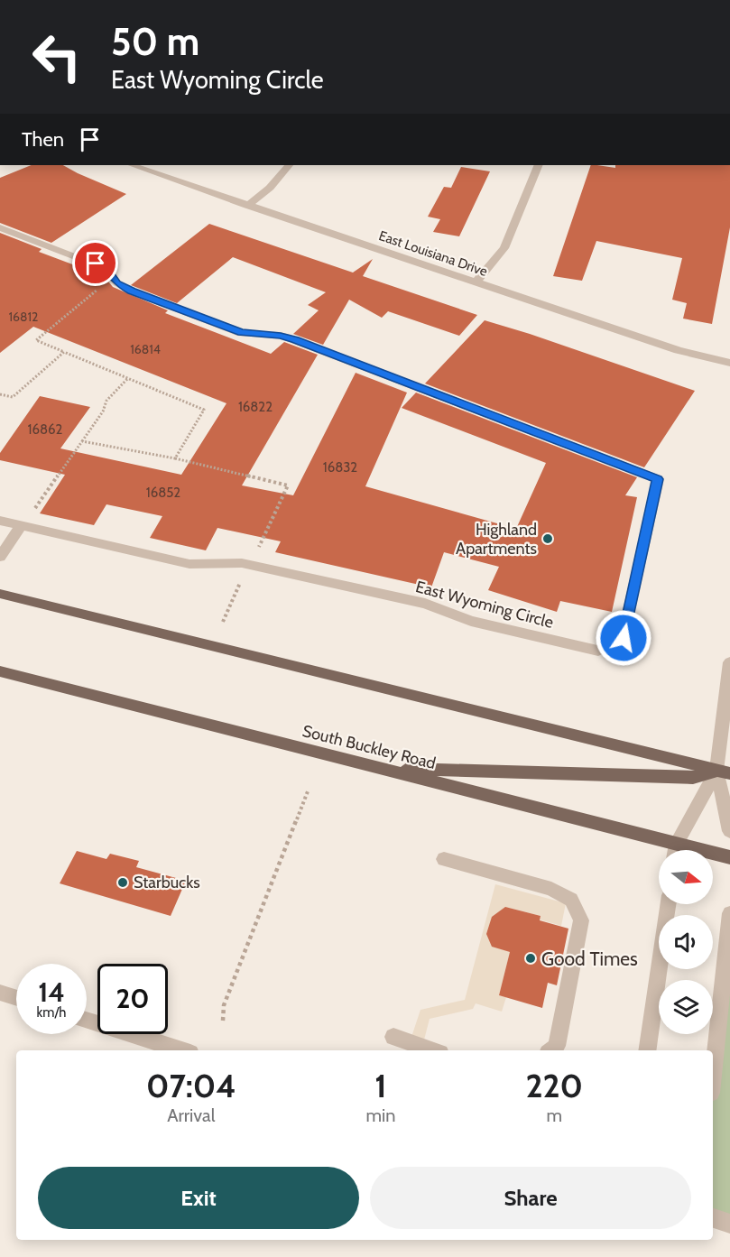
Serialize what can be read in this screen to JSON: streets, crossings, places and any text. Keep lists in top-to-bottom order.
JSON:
{
  "streets": {
    "main road": ["South Buckley Road"],
    "street": ["East Louisiana Drive", "East Wyoming Circle"]
  },
  "places": ["Highland Apartments", "Starbucks", "Good Times"],
  "house_numbers": [
    "16812",
    "16814",
    "16822",
    "16862",
    "16832",
    "16852"
  ],
  "north": "right",
  "page": {
    "turn": ["50 m", "East Wyoming Circle"],
    "then": "Then",
    "speed": "14 km/h",
    "limit": "20",
    "eta": [
      "07:04",
      "Arrival",
      "1",
      "min",
      "220",
      "m"
    ],
    "buttons": ["Exit", "Share"]
  }
}
